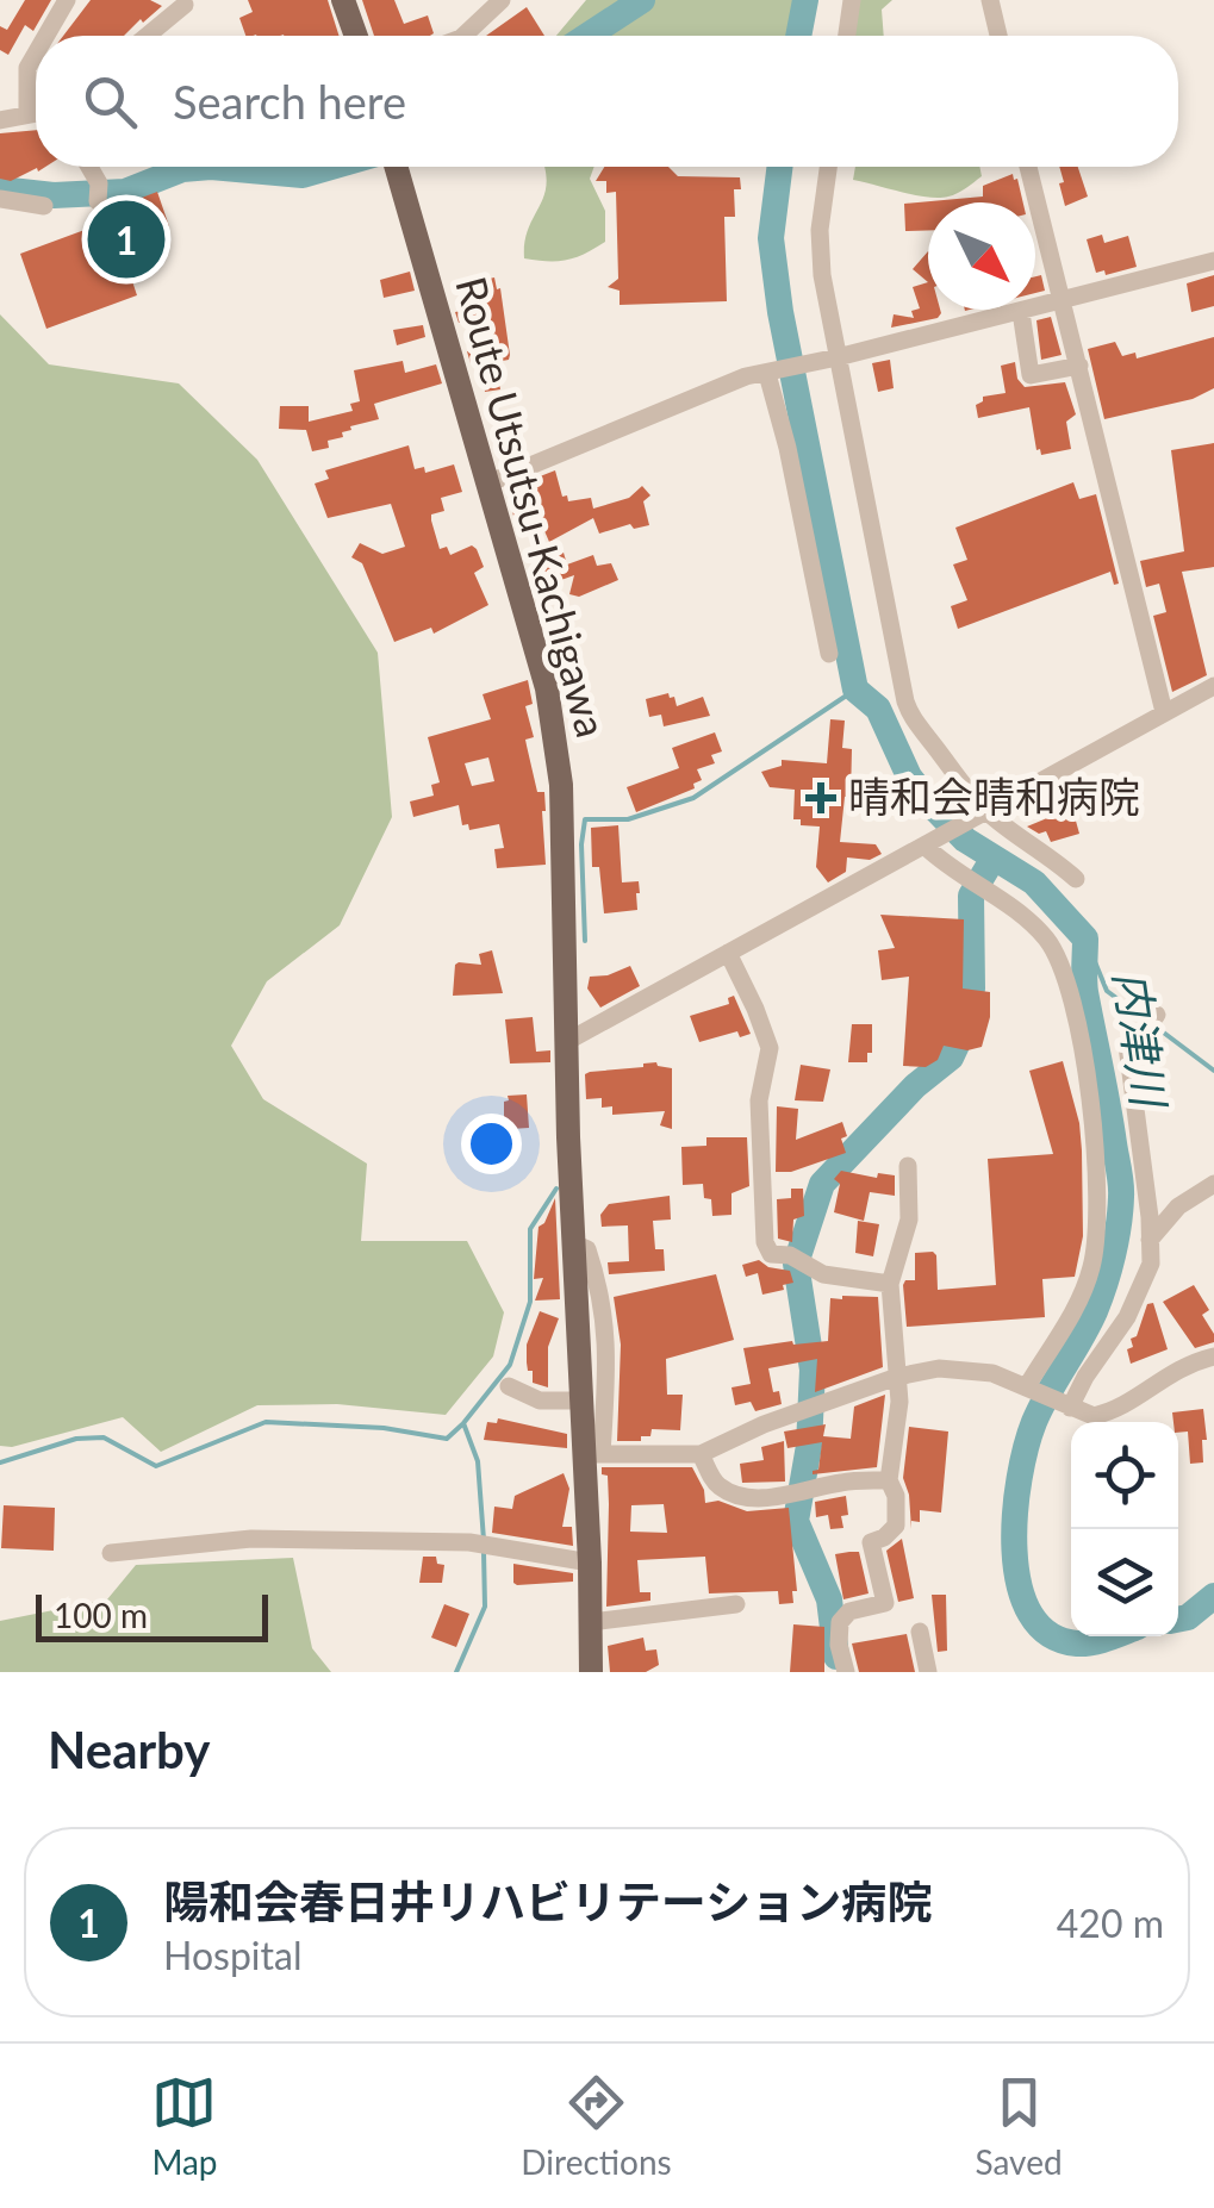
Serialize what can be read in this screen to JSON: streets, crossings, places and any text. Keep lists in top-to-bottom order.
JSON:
{
  "streets": {
    "main road": ["Route Utsutsu-Kachigawa"]
  },
  "water": ["内津川"],
  "places": {
    "health": ["晴和会晴和病院"]
  },
  "scale_bar": "100 m",
  "north": "bottom right",
  "page": {
    "search": "Search here",
    "pins": "1",
    "scale": "100 m",
    "heading": "Nearby",
    "list": [
      {
        "mark": "1",
        "name": "陽和会春日井リハビリテーション病院",
        "note": "Hospital",
        "value": "420 m"
      }
    ],
    "nav": ["Map", "Directions", "Saved"]
  }
}
